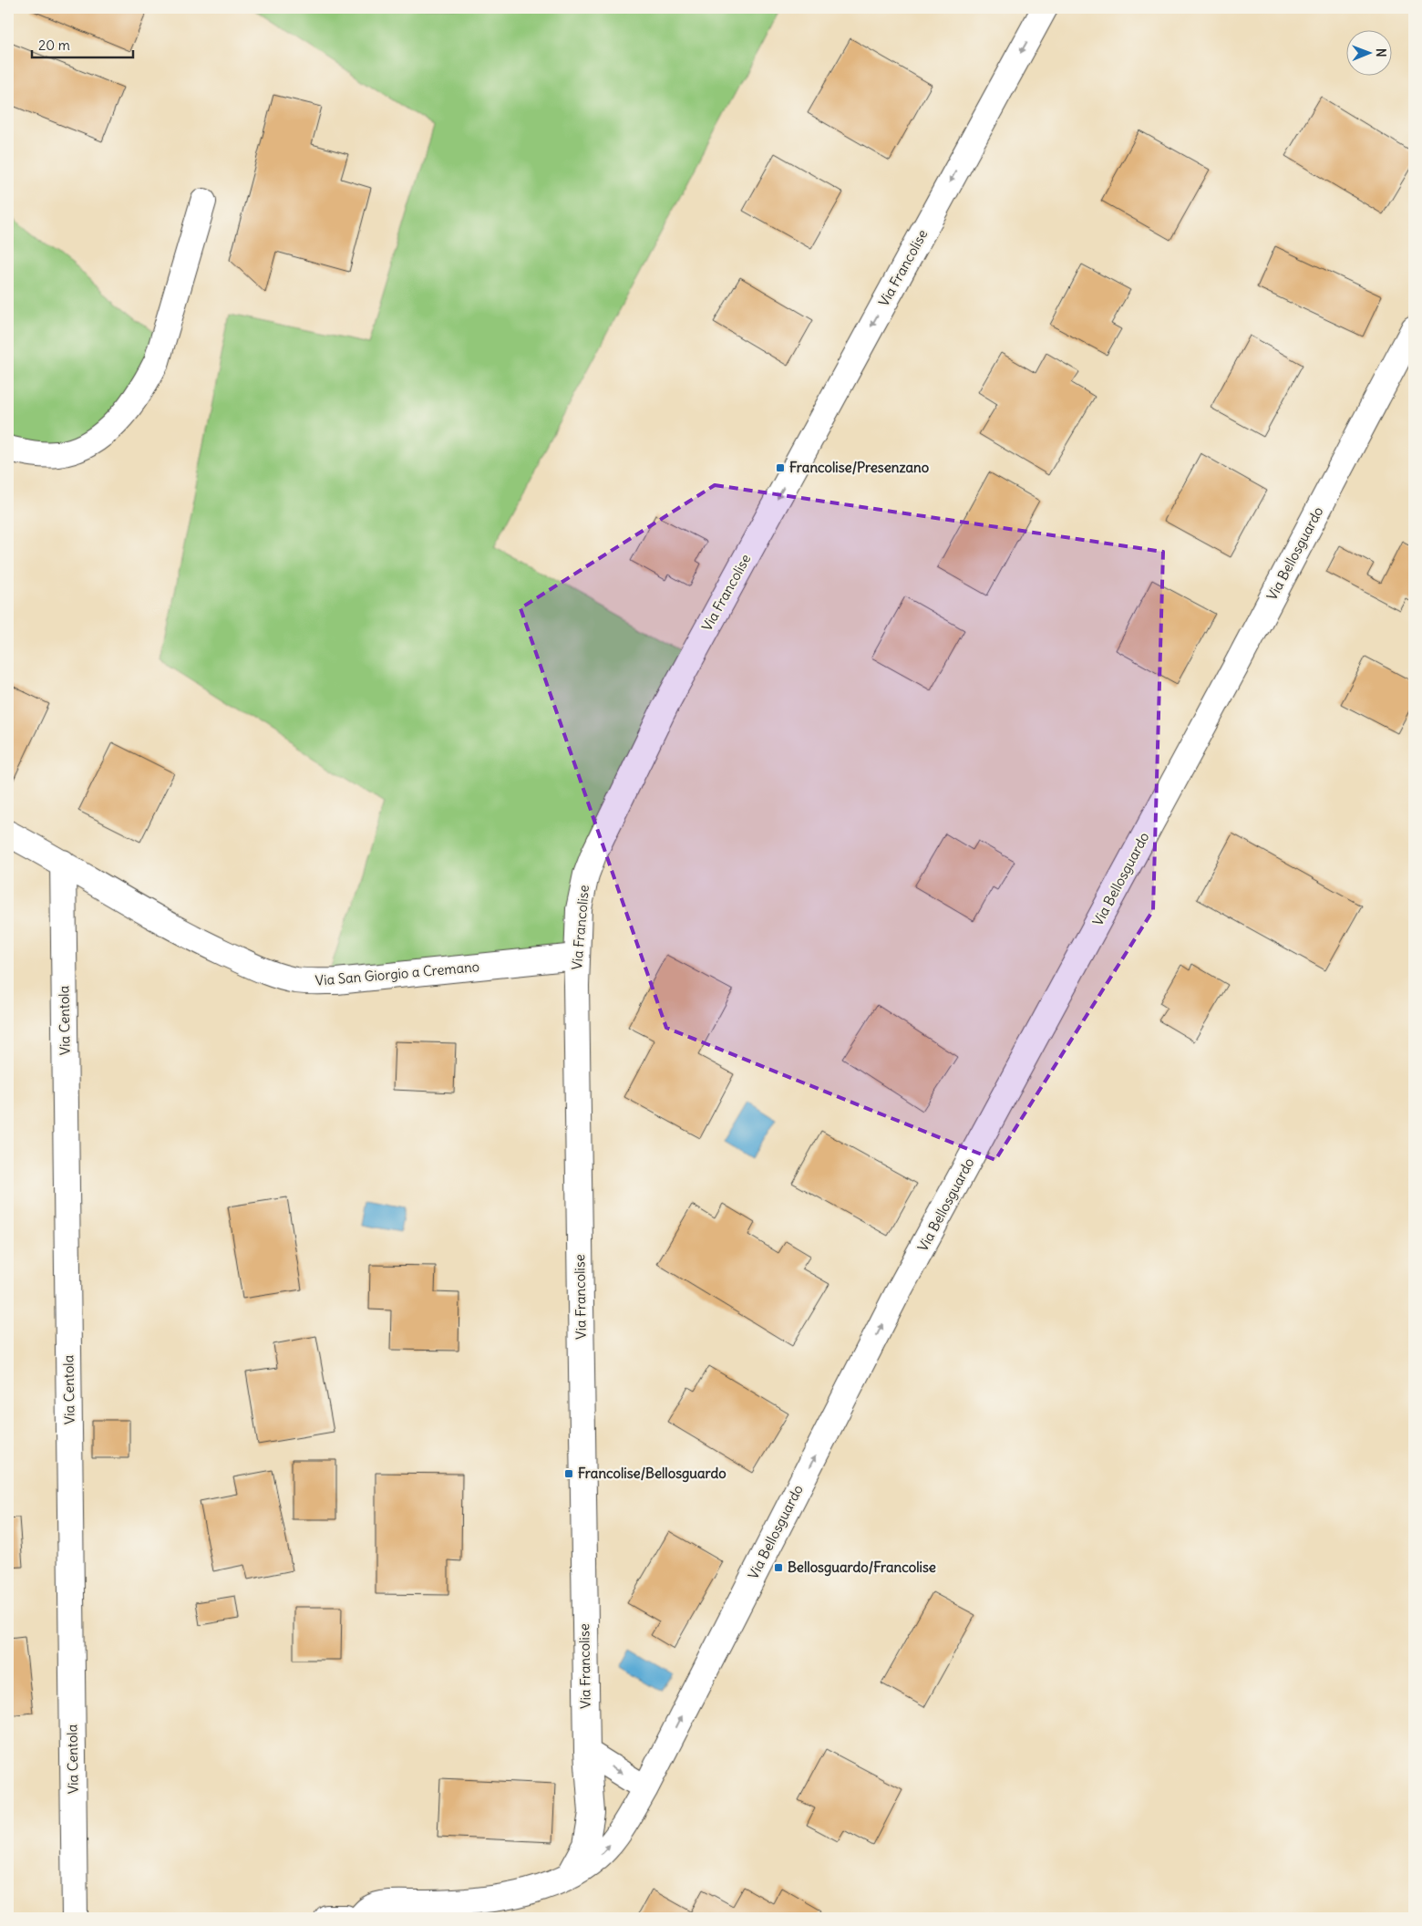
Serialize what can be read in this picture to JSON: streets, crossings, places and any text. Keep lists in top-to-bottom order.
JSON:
{
  "streets": {
    "street": [
      "Via Francolise",
      "Via Bellosguardo",
      "Via San Giorgio a Cremano",
      "Via Centola"
    ]
  },
  "crossings": [
    ["Via Francolise", "Via Bellosguardo"],
    ["Via Francolise", "Via San Giorgio a Cremano"],
    ["Via San Giorgio a Cremano", "Via Centola"]
  ],
  "one_way": ["Via Francolise", "Via Bellosguardo"],
  "places": {
    "transit": ["Francolise/Presenzano", "Francolise/Bellosguardo", "Bellosguardo/Francolise"]
  },
  "scale_bar": "20 m",
  "north": "right"
}
